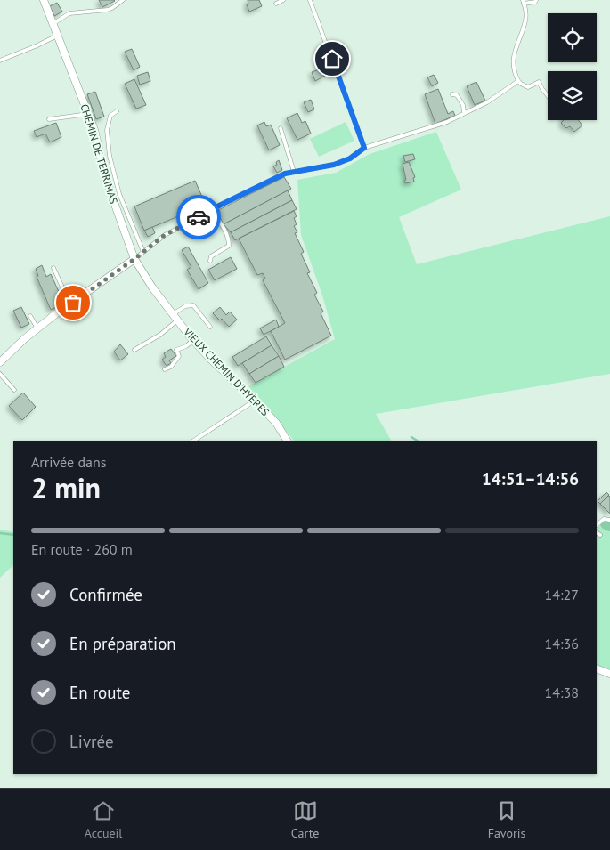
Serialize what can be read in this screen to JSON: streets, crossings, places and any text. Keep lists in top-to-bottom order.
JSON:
{
  "streets": {
    "street": ["CHEMIN DE TERRIMAS", "VIEUX CHEMIN D'HYÈRES"]
  },
  "crossings": [
    ["CHEMIN DE TERRIMAS", "VIEUX CHEMIN D'HYÈRES"]
  ],
  "page": {
    "heading": ["2 min", "Arrivée dans", "14:51–14:56"],
    "bar": "En route · 260 m",
    "list": [
      ["Confirmée", "14:27"],
      ["En préparation", "14:36"],
      ["En route", "14:38"],
      "Livrée"
    ],
    "tabs": ["Accueil", "Carte", "Favoris"]
  }
}
